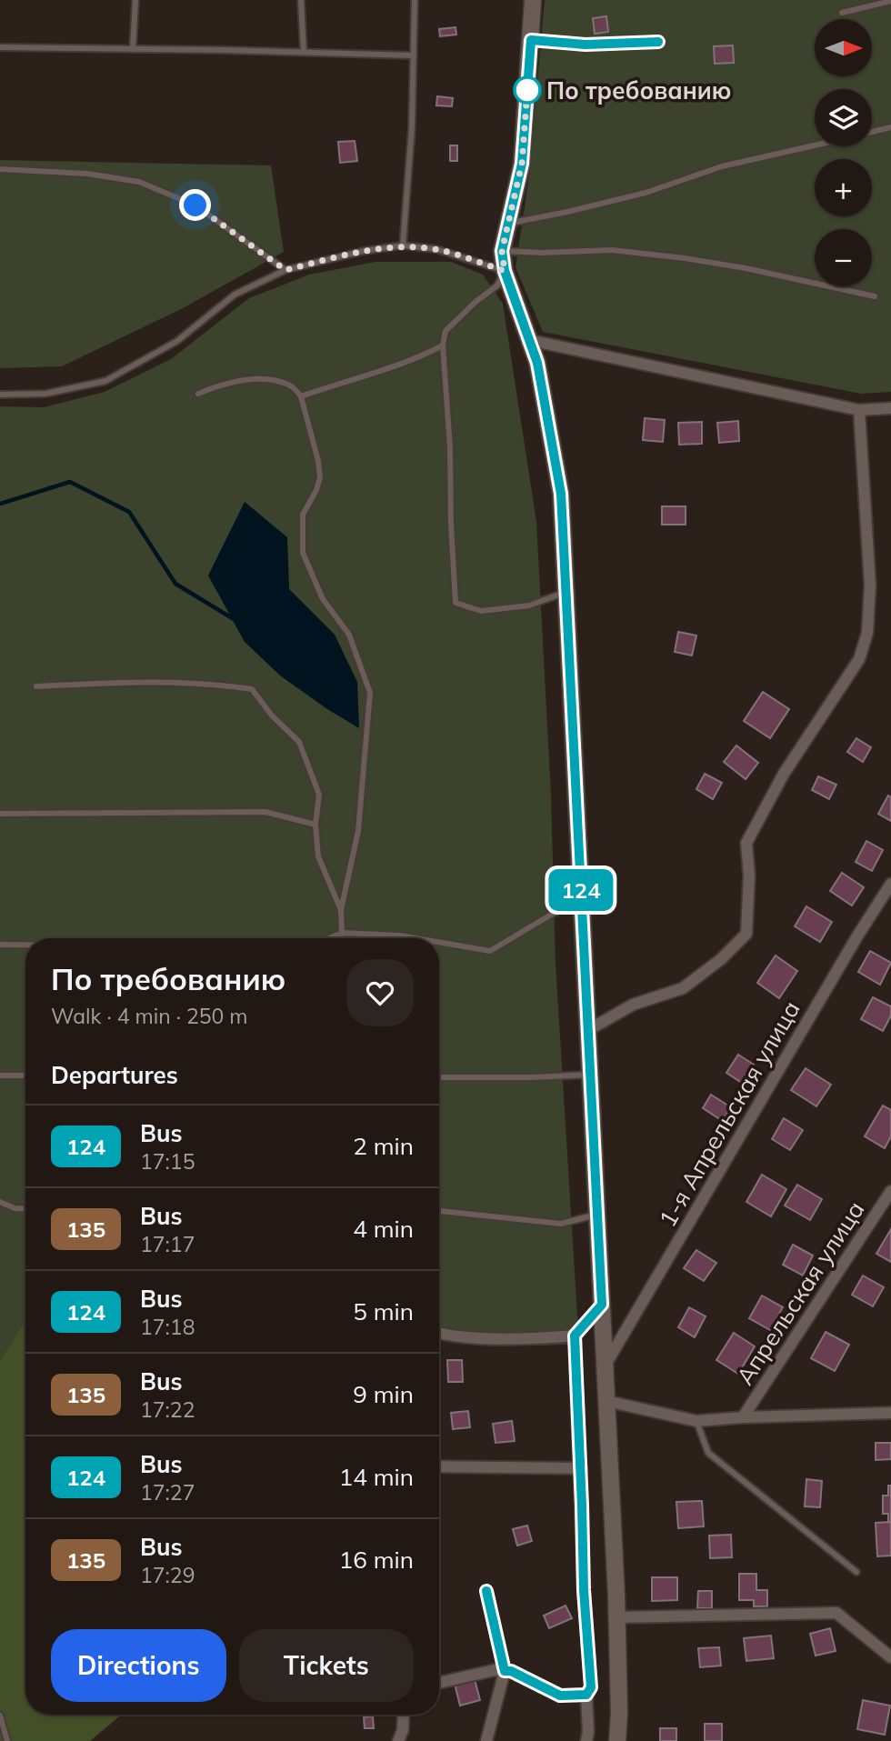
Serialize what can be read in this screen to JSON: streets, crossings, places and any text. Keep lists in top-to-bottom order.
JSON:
{
  "streets": {
    "street": ["1-я Апрельская улица", "Апрельская улица"]
  },
  "places": ["По требованию"],
  "lines": ["bus line 124"],
  "north": "right",
  "page": {
    "on_map": "124",
    "map_buttons": ["+", "−"],
    "heading": [
      ["По требованию", "Walk · 4 min · 250 m"],
      "Departures"
    ],
    "list": [
      {
        "mark": "124",
        "name": "Bus",
        "note": "17:15",
        "value": "2 min"
      },
      {
        "mark": "135",
        "name": "Bus",
        "note": "17:17",
        "value": "4 min"
      },
      {
        "mark": "124",
        "name": "Bus",
        "note": "17:18",
        "value": "5 min"
      },
      {
        "mark": "135",
        "name": "Bus",
        "note": "17:22",
        "value": "9 min"
      },
      {
        "mark": "124",
        "name": "Bus",
        "note": "17:27",
        "value": "14 min"
      },
      {
        "mark": "135",
        "name": "Bus",
        "note": "17:29",
        "value": "16 min"
      }
    ],
    "buttons": ["Directions", "Tickets"]
  }
}
